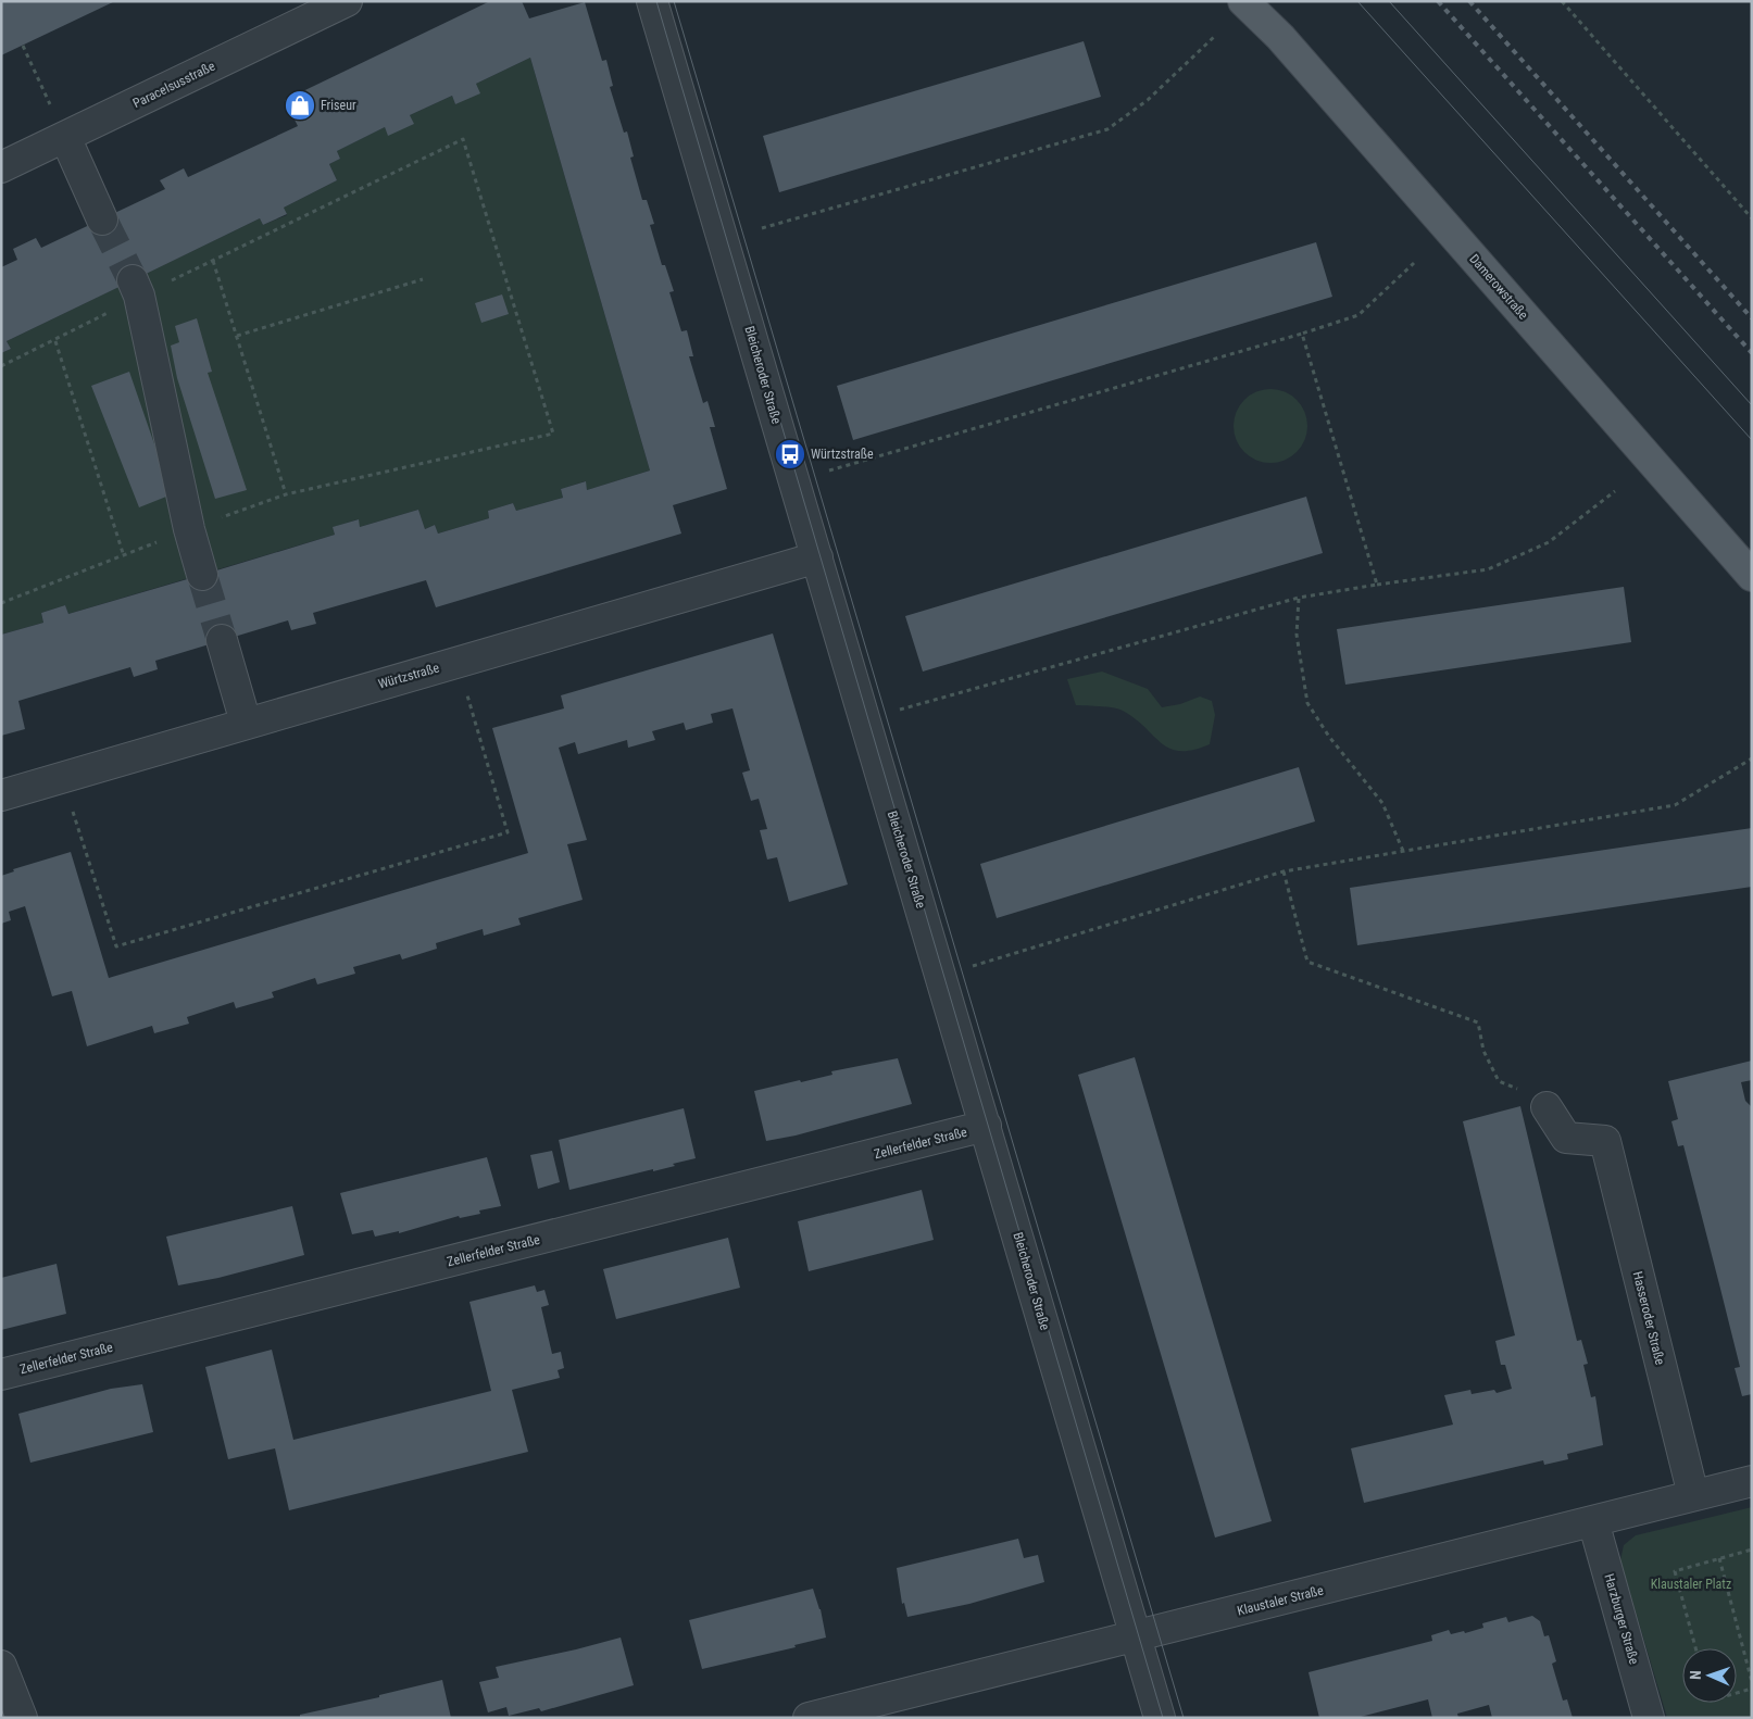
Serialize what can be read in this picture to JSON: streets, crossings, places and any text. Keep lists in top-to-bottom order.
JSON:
{
  "streets": {
    "main road": ["Damerowstraße"],
    "street": [
      "Paracelsusstraße",
      "Bleicheroder Straße",
      "Würtzstraße",
      "Zellerfelder Straße",
      "Hasseroder Straße",
      "Klaustaler Straße",
      "Harzburger Straße"
    ]
  },
  "crossings": [
    ["Bleicheroder Straße", "Würtzstraße"],
    ["Bleicheroder Straße", "Zellerfelder Straße"],
    ["Bleicheroder Straße", "Klaustaler Straße"],
    ["Hasseroder Straße", "Klaustaler Straße"],
    ["Klaustaler Straße", "Harzburger Straße"]
  ],
  "parks": ["Klaustaler Platz"],
  "places": {
    "shop": ["Friseur"],
    "bus stop": ["Würtzstraße"]
  },
  "north": "left"
}
